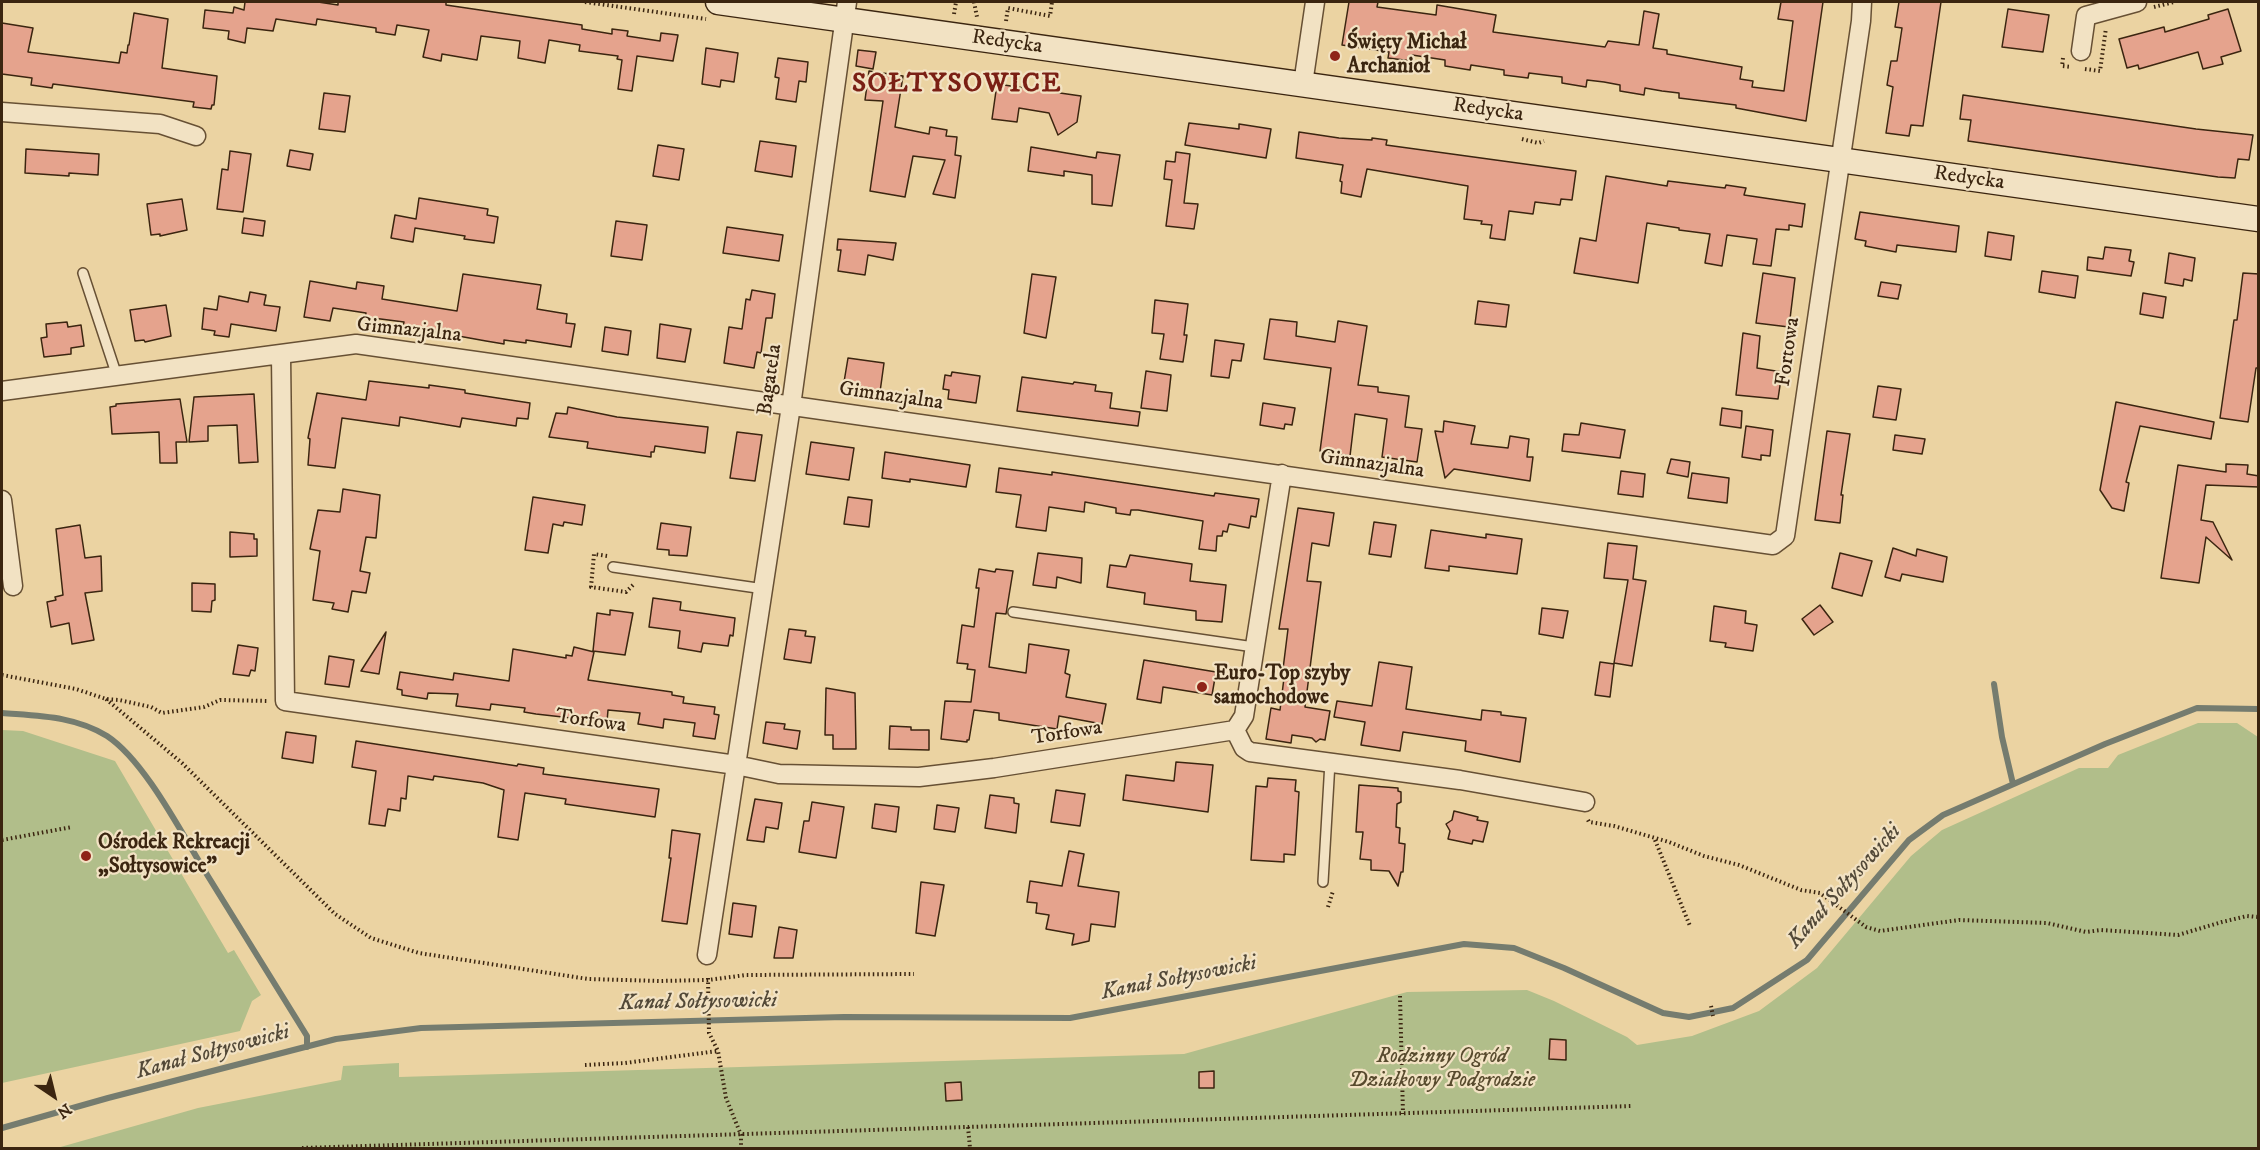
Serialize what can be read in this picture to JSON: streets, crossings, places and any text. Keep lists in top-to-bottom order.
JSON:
{
  "streets": {
    "street": [
      "Redycka",
      "Gimnazjalna",
      "Fortowa",
      "Bagatela",
      "Torfowa"
    ]
  },
  "crossings": [
    ["Redycka", "Fortowa"],
    ["Redycka", "Bagatela"],
    ["Gimnazjalna", "Fortowa"],
    ["Gimnazjalna", "Bagatela"],
    ["Bagatela", "Torfowa"]
  ],
  "districts": ["SOŁTYSOWICE"],
  "water": ["Kanał Sołtysowicki"],
  "parks": ["Rodzinny Ogród Działkowy Podgrodzie"],
  "places": ["Święty Michał Archanioł", "Euro-Top szyby samochodowe", "Ośrodek Rekreacji „Sołtysowice”"],
  "north": "bottom right"
}
